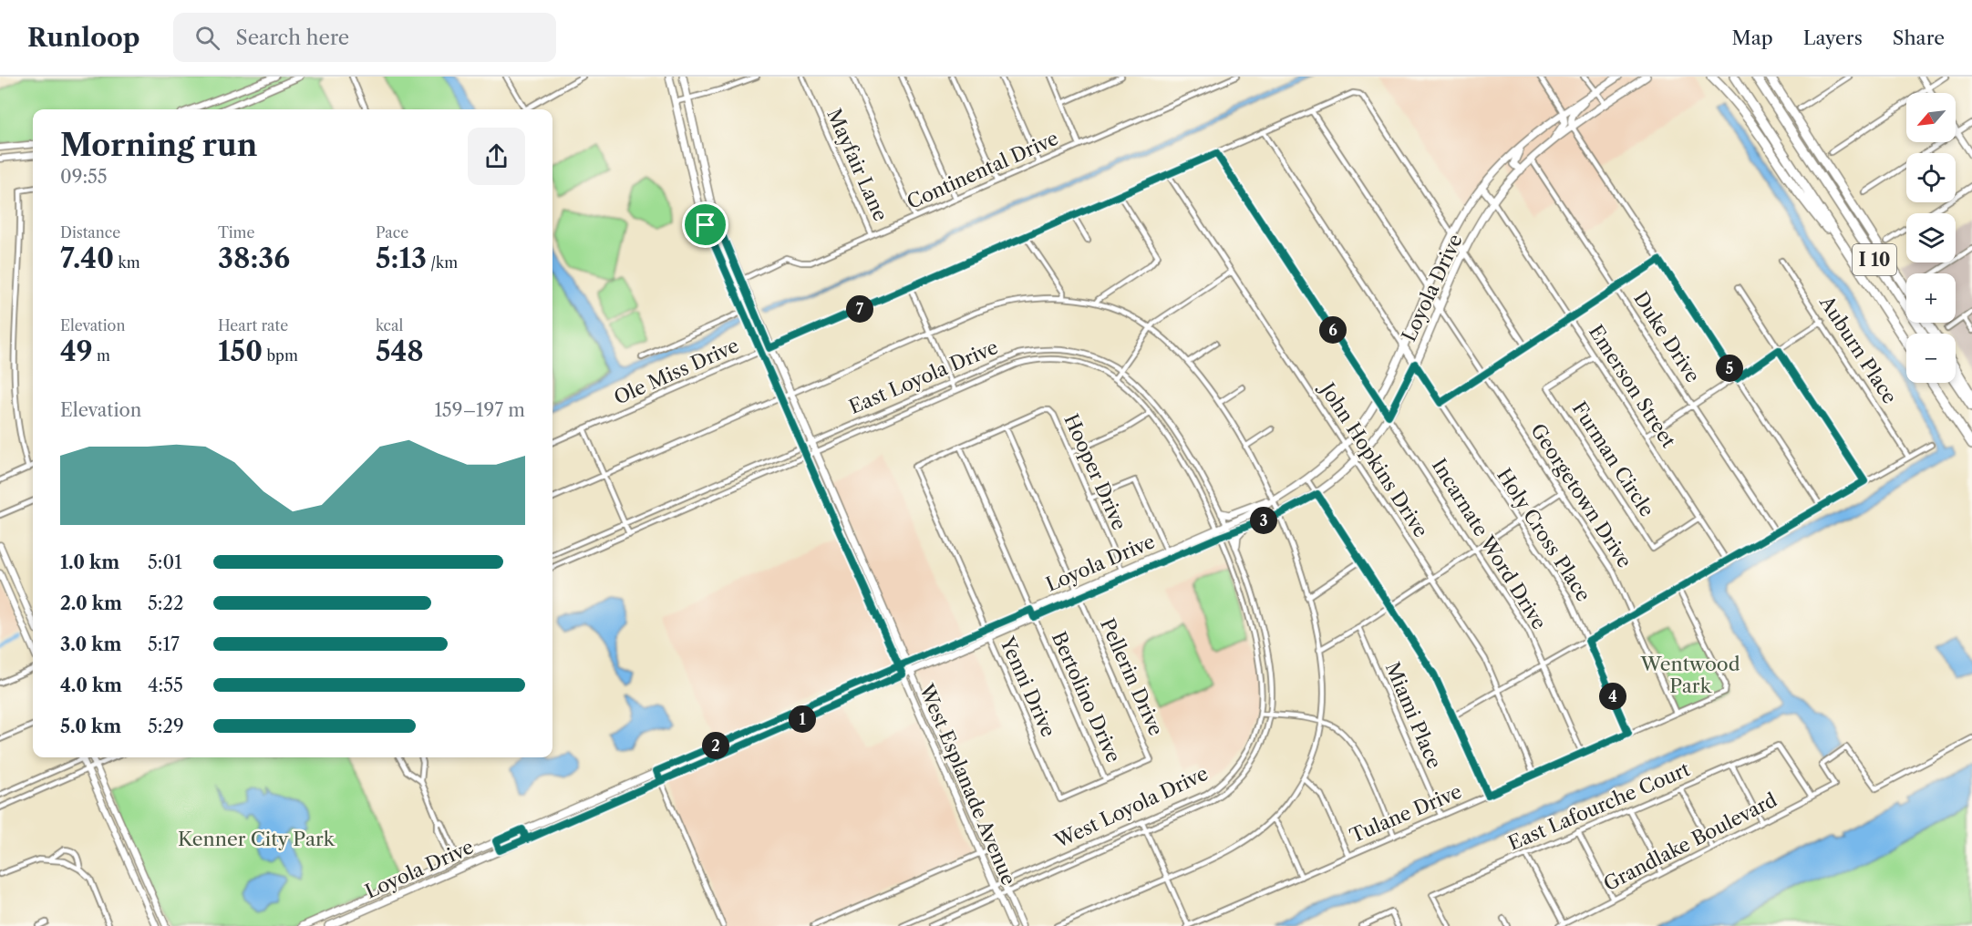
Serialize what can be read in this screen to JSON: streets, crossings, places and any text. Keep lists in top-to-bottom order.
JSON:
{
  "streets": {
    "highway": ["I 10"],
    "main road": ["Loyola Drive", "West Esplanade Avenue"],
    "street": [
      "Mayfair Lane",
      "Continental Drive",
      "Duke Drive",
      "Auburn Place",
      "Ole Miss Drive",
      "East Loyola Drive",
      "Emerson Street",
      "Furman Circle",
      "John Hopkins Drive",
      "Hooper Drive",
      "Georgetown Drive",
      "Holy Cross Place",
      "Incarnate Word Drive",
      "Pellerin Drive",
      "Yenni Drive",
      "Bertolino Drive",
      "Miami Place",
      "East Lafourche Court",
      "West Loyola Drive",
      "Tulane Drive",
      "Grandlake Boulevard"
    ]
  },
  "crossings": [
    ["Mayfair Lane", "Continental Drive"],
    ["Continental Drive", "West Esplanade Avenue"],
    ["Loyola Drive", "Duke Drive"],
    ["Loyola Drive", "Ole Miss Drive"],
    ["Loyola Drive", "East Loyola Drive"],
    ["Loyola Drive", "Emerson Street"],
    ["Loyola Drive", "John Hopkins Drive"],
    ["Loyola Drive", "Hooper Drive"],
    ["Loyola Drive", "Georgetown Drive"],
    ["Loyola Drive", "Holy Cross Place"],
    ["Loyola Drive", "Incarnate Word Drive"],
    ["Loyola Drive", "Pellerin Drive"],
    ["Loyola Drive", "Yenni Drive"],
    ["Loyola Drive", "Bertolino Drive"],
    ["Loyola Drive", "West Esplanade Avenue"],
    ["Loyola Drive", "West Loyola Drive"],
    ["Ole Miss Drive", "John Hopkins Drive"],
    ["Ole Miss Drive", "West Esplanade Avenue"],
    ["East Loyola Drive", "West Esplanade Avenue"],
    ["East Loyola Drive", "West Loyola Drive"],
    ["Emerson Street", "Furman Circle"],
    ["John Hopkins Drive", "Tulane Drive"],
    ["Hooper Drive", "Pellerin Drive"],
    ["Georgetown Drive", "Tulane Drive"],
    ["Holy Cross Place", "Tulane Drive"],
    ["Incarnate Word Drive", "Tulane Drive"],
    ["Pellerin Drive", "Yenni Drive"],
    ["Pellerin Drive", "Bertolino Drive"],
    ["Yenni Drive", "Bertolino Drive"],
    ["Miami Place", "Tulane Drive"],
    ["West Esplanade Avenue", "West Loyola Drive"],
    ["East Lafourche Court", "Grandlake Boulevard"]
  ],
  "parks": ["Wentwood Park", "Kenner City Park"],
  "north": "bottom left",
  "page": {
    "header": "Runloop",
    "search": "Search here",
    "nav": ["Map", "Layers", "Share"],
    "map_buttons": ["+", "−"],
    "heading": ["Morning run", "09:55"],
    "stats": [
      ["Distance", "7.40 km"],
      ["Time", "38:36"],
      ["Pace", "5:13 /km"],
      ["Elevation", "49 m"],
      ["Heart rate", "150 bpm"],
      ["kcal", "548"]
    ],
    "pins": [
      "7",
      "6",
      "5",
      "3",
      "4",
      "1",
      "2"
    ],
    "chart": ["Elevation", "159–197 m"],
    "list": [
      {
        "name": "1.0 km",
        "note": "5:01"
      },
      {
        "name": "2.0 km",
        "note": "5:22"
      },
      {
        "name": "3.0 km",
        "note": "5:17"
      },
      {
        "name": "4.0 km",
        "note": "4:55"
      },
      {
        "name": "5.0 km",
        "note": "5:29"
      }
    ]
  }
}
